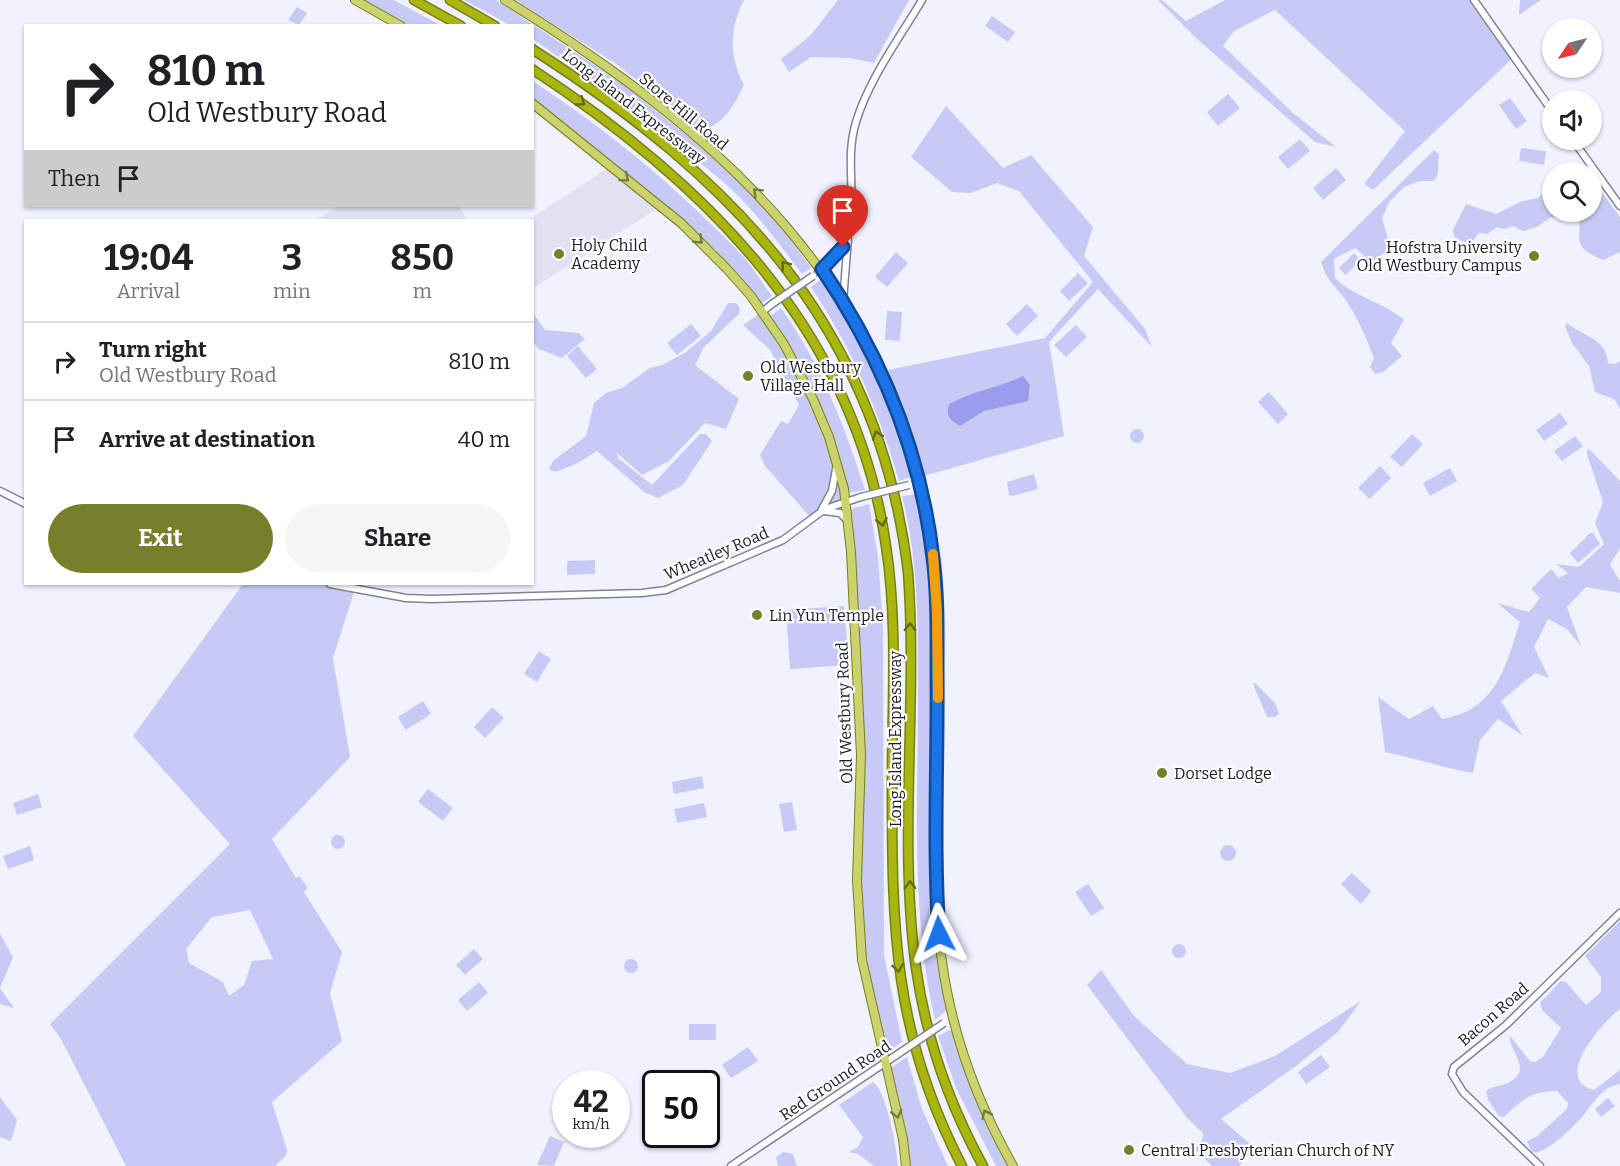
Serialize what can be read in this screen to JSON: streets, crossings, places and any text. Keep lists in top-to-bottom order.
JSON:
{
  "streets": {
    "highway": ["Long Island Expressway"],
    "main road": ["Store Hill Road", "Old Westbury Road"],
    "street": ["Wheatley Road", "Bacon Road", "Red Ground Road"]
  },
  "crossings": [
    ["Wheatley Road", "Old Westbury Road"],
    ["Old Westbury Road", "Red Ground Road"]
  ],
  "one_way": ["Store Hill Road"],
  "places": [
    "Holy Child Academy",
    "Hofstra University Old Westbury Campus",
    "Old Westbury Village Hall",
    "Lin Yun Temple",
    "Dorset Lodge",
    "Central Presbyterian Church of NY"
  ],
  "north": "bottom left",
  "page": {
    "turn": ["810 m", "Old Westbury Road"],
    "then": "Then",
    "eta": [
      "19:04",
      "Arrival",
      "3",
      "min",
      "850",
      "m"
    ],
    "list": [
      {
        "name": "Turn right",
        "note": "Old Westbury Road",
        "value": "810 m"
      },
      {
        "name": "Arrive at destination",
        "value": "40 m"
      }
    ],
    "buttons": ["Exit", "Share"],
    "speed": "42 km/h",
    "limit": "50"
  }
}
